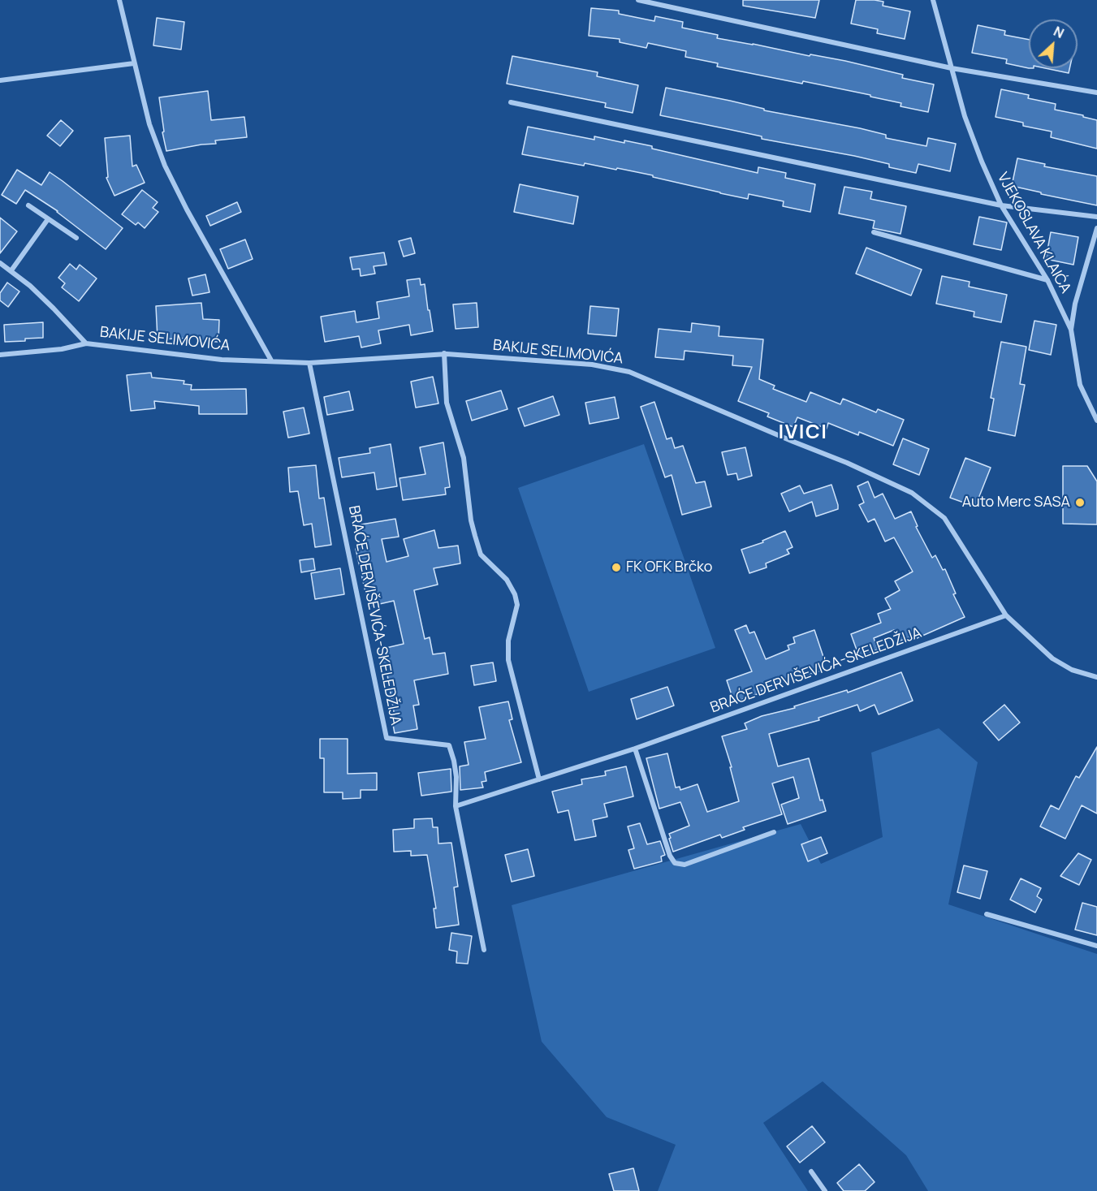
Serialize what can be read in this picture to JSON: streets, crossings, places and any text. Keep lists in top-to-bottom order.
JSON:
{
  "streets": {
    "street": ["VJEKOSLAVA KLAIĆA", "BAKIJE SELIMOVIĆA", "BRAĆE DERVIŠEVIĆA-SKELEDŽIJA"]
  },
  "crossings": [
    ["BAKIJE SELIMOVIĆA", "BRAĆE DERVIŠEVIĆA-SKELEDŽIJA"]
  ],
  "districts": ["IVICI"],
  "places": ["Auto Merc SASA", "FK OFK Brčko"],
  "north": "top right"
}
